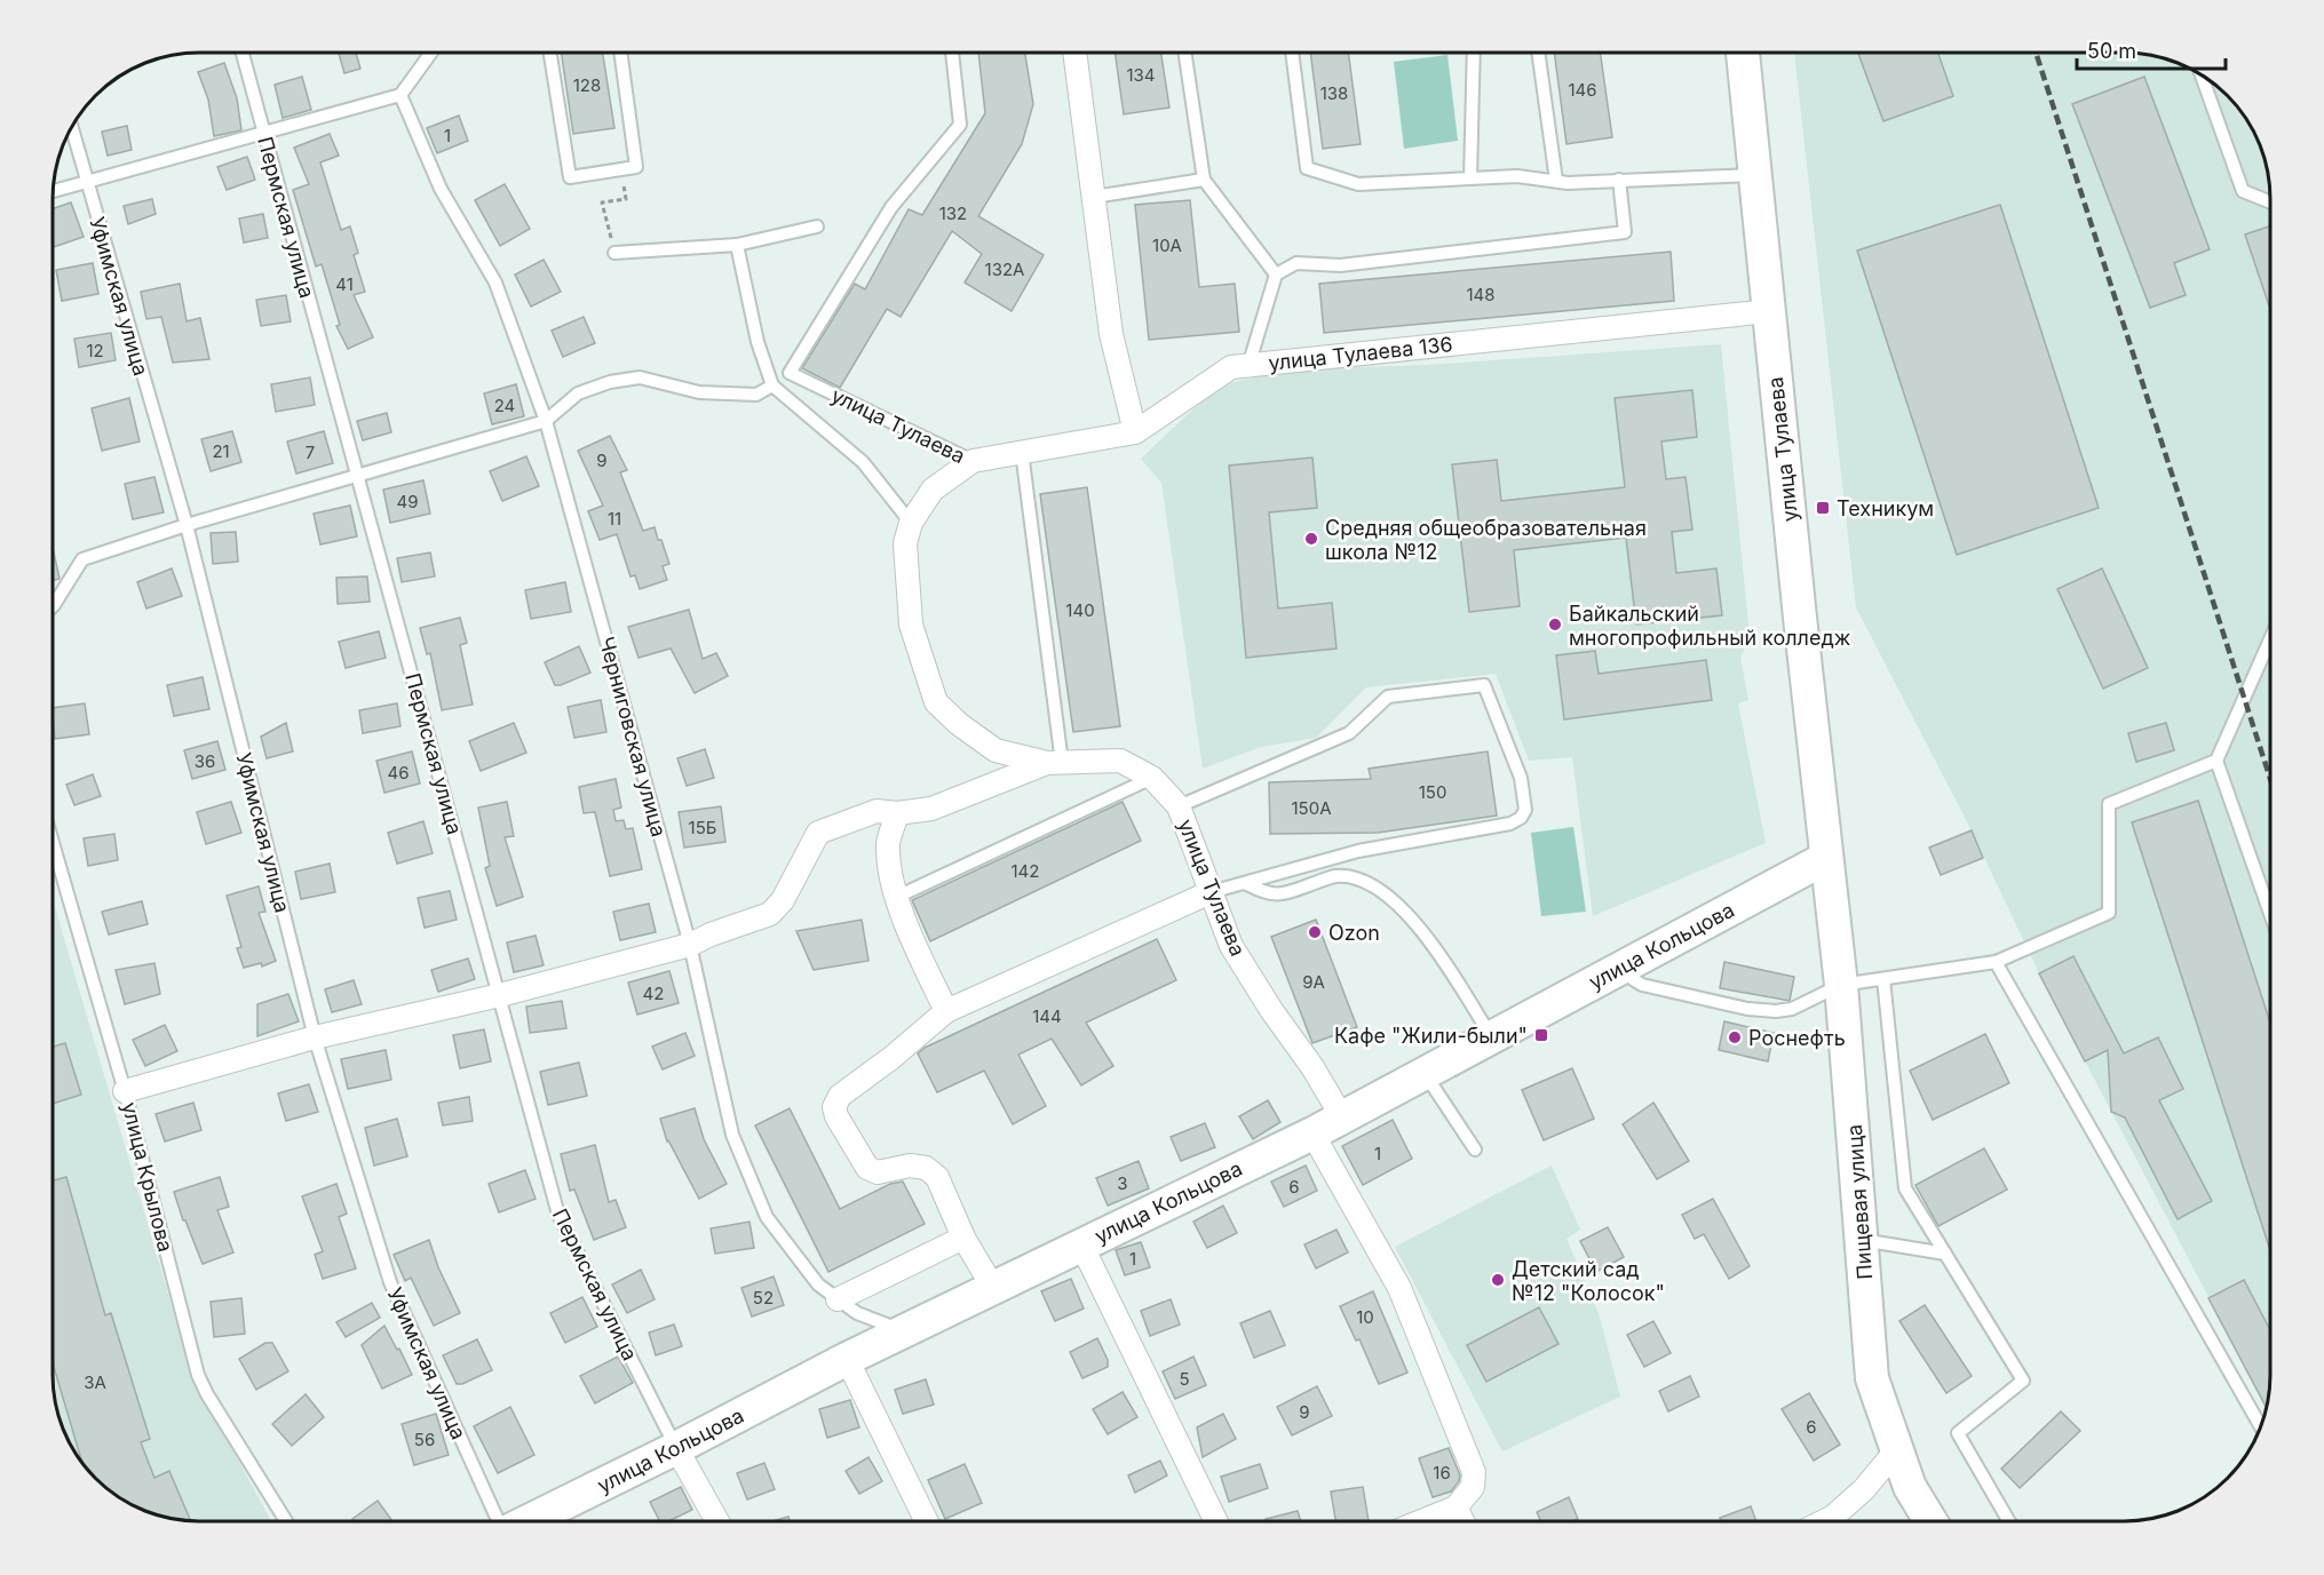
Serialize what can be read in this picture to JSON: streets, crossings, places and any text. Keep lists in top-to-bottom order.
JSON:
{
  "streets": {
    "main road": ["улица Тулаева", "улица Кольцова", "Пищевая улица"],
    "street": ["улица Тулаева 136"],
    "lane": [
      "Пермская улица",
      "Уфимская улица",
      "Черниговская улица",
      "улица Крылова"
    ]
  },
  "crossings": [
    ["Пермская улица", "улица Кольцова"],
    ["улица Тулаева 136", "улица Тулаева"],
    ["улица Тулаева", "улица Кольцова"],
    ["улица Тулаева", "Пищевая улица"],
    ["Черниговская улица", "улица Кольцова"],
    ["улица Кольцова", "Пищевая улица"]
  ],
  "places": {
    "transit": ["Техникум", "Кафе \"Жили-были\""],
    "other": [
      "Средняя общеобразовательная школа №12",
      "Байкальский многопрофильный колледж",
      "Ozon",
      "Роснефть",
      "Детский сад №12 \"Колосок\""
    ]
  },
  "house_numbers": [
    "134",
    "128",
    "146",
    "138",
    "1",
    "132",
    "10А",
    "132А",
    "41",
    "148",
    "12",
    "24",
    "21",
    "7",
    "9",
    "49",
    "11",
    "140",
    "36",
    "46",
    "150",
    "150А",
    "15Б",
    "142",
    "9А",
    "42",
    "144",
    "1",
    "3",
    "6",
    "1",
    "52",
    "10",
    "5",
    "3А",
    "9",
    "6",
    "56",
    "16"
  ],
  "scale_bar": "50 m"
}
